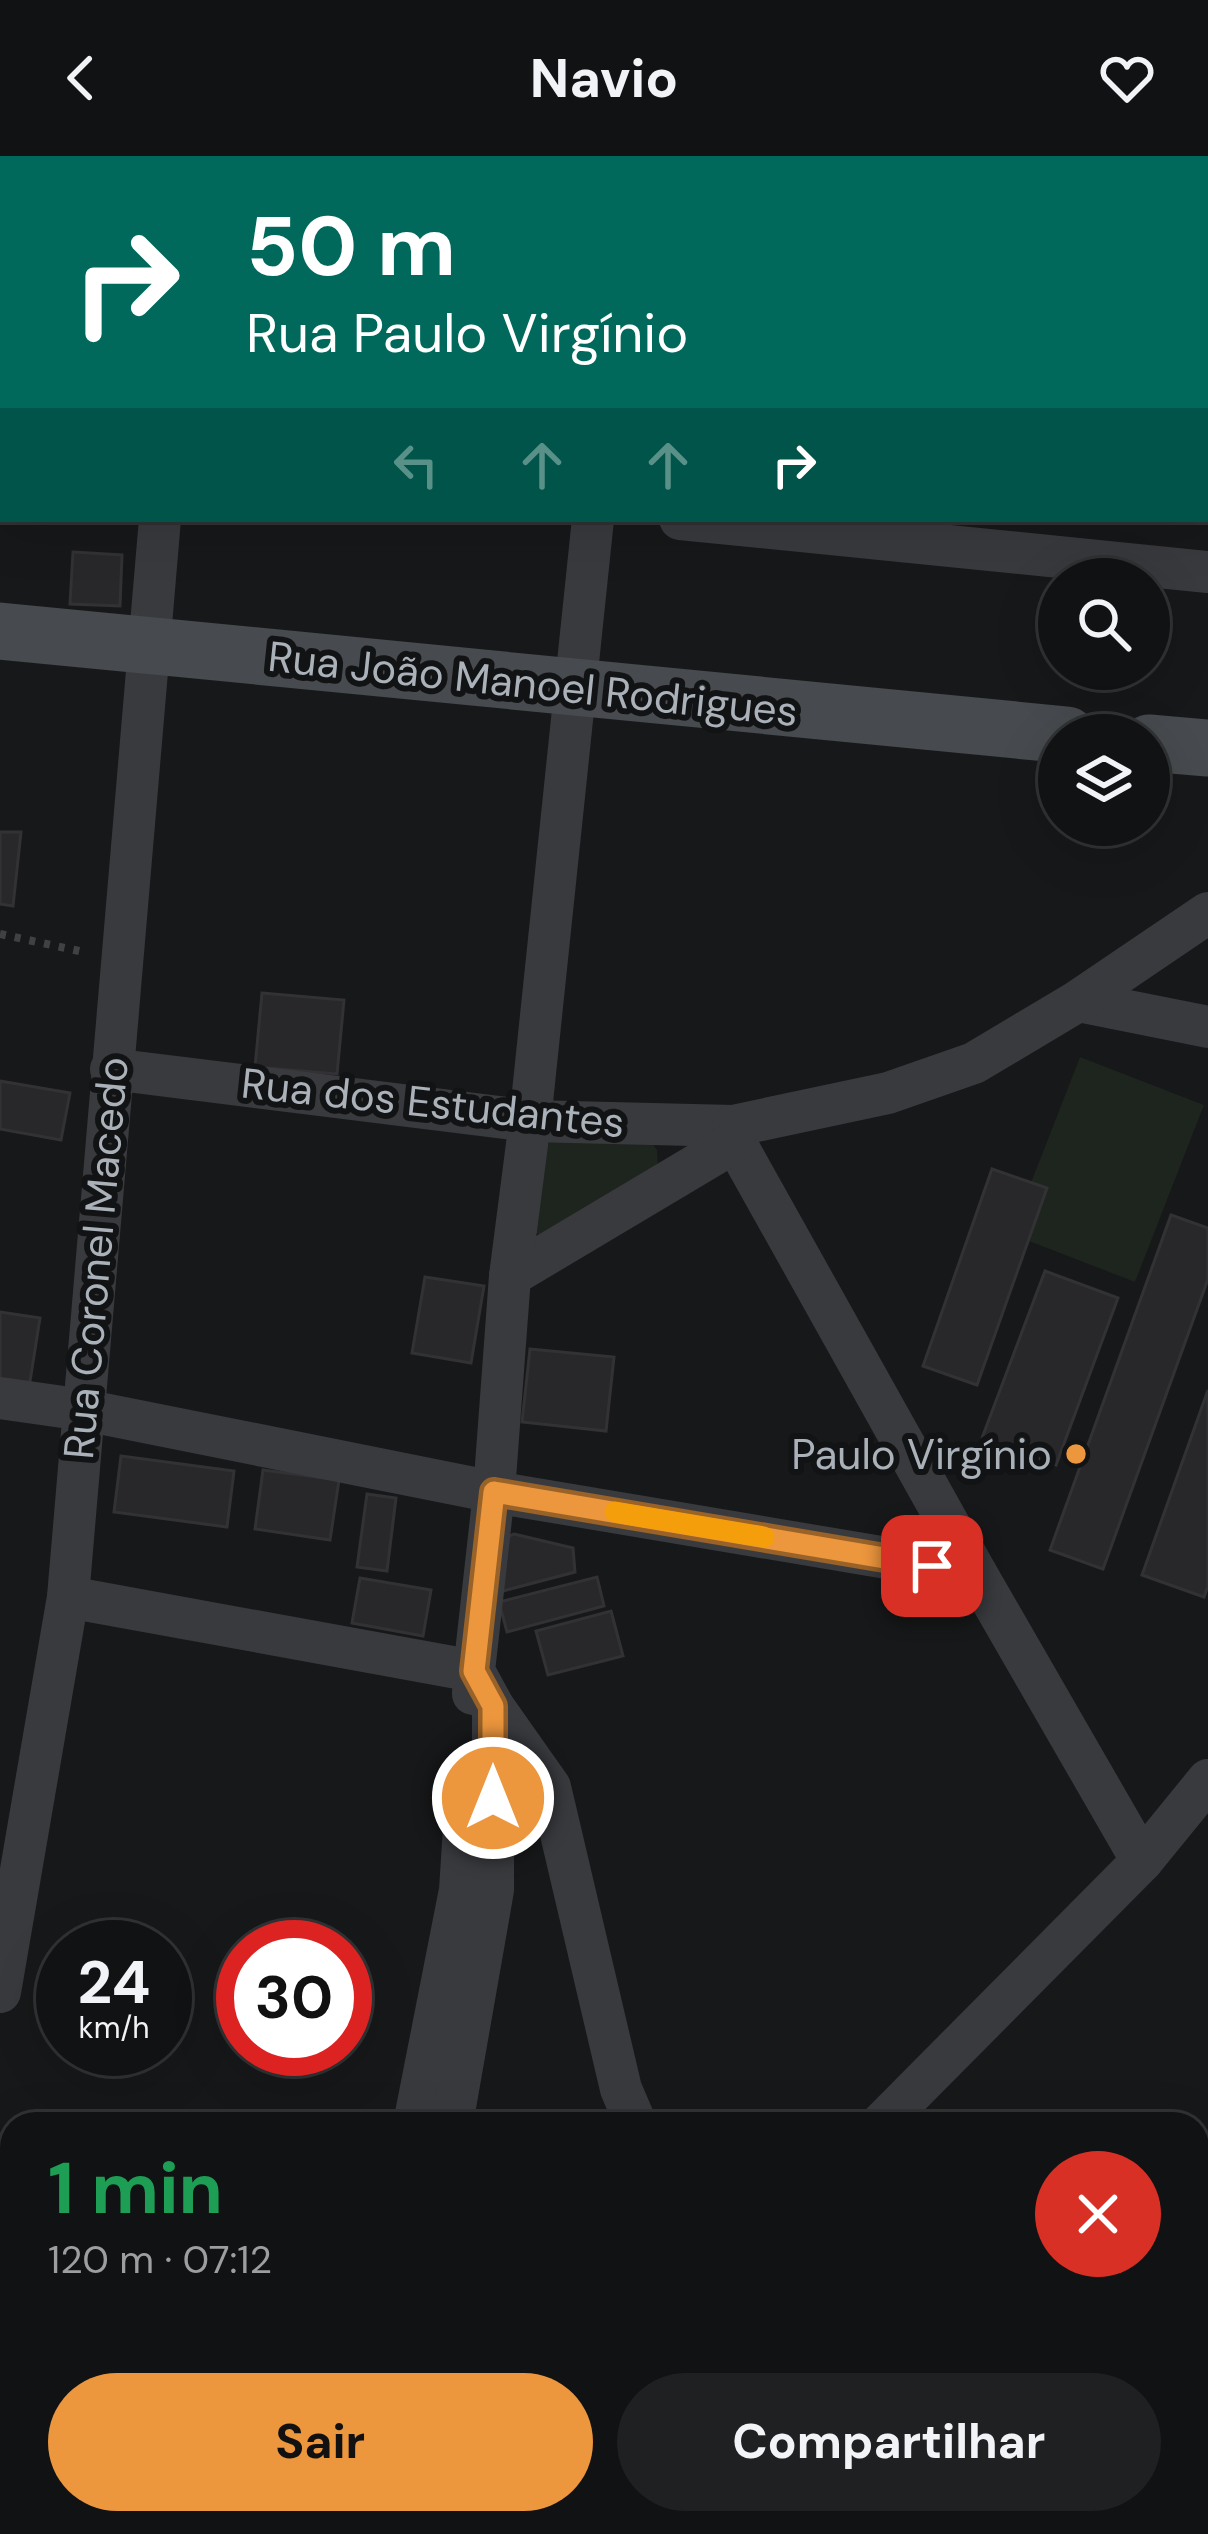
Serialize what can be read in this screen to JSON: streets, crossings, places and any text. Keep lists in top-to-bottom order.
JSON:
{
  "streets": {
    "street": ["Rua João Manoel Rodrigues", "Rua dos Estudantes", "Rua Coronel Macedo"]
  },
  "crossings": [
    ["Rua João Manoel Rodrigues", "Rua Coronel Macedo"],
    ["Rua dos Estudantes", "Rua Coronel Macedo"]
  ],
  "places": ["Paulo Virgínio"],
  "page": {
    "header": "Navio",
    "turn": ["50 m", "Rua Paulo Virgínio"],
    "speed": "24 km/h",
    "limit": "30",
    "heading": ["1 min", "120 m · 07:12"],
    "buttons": ["Sair", "Compartilhar"]
  }
}
